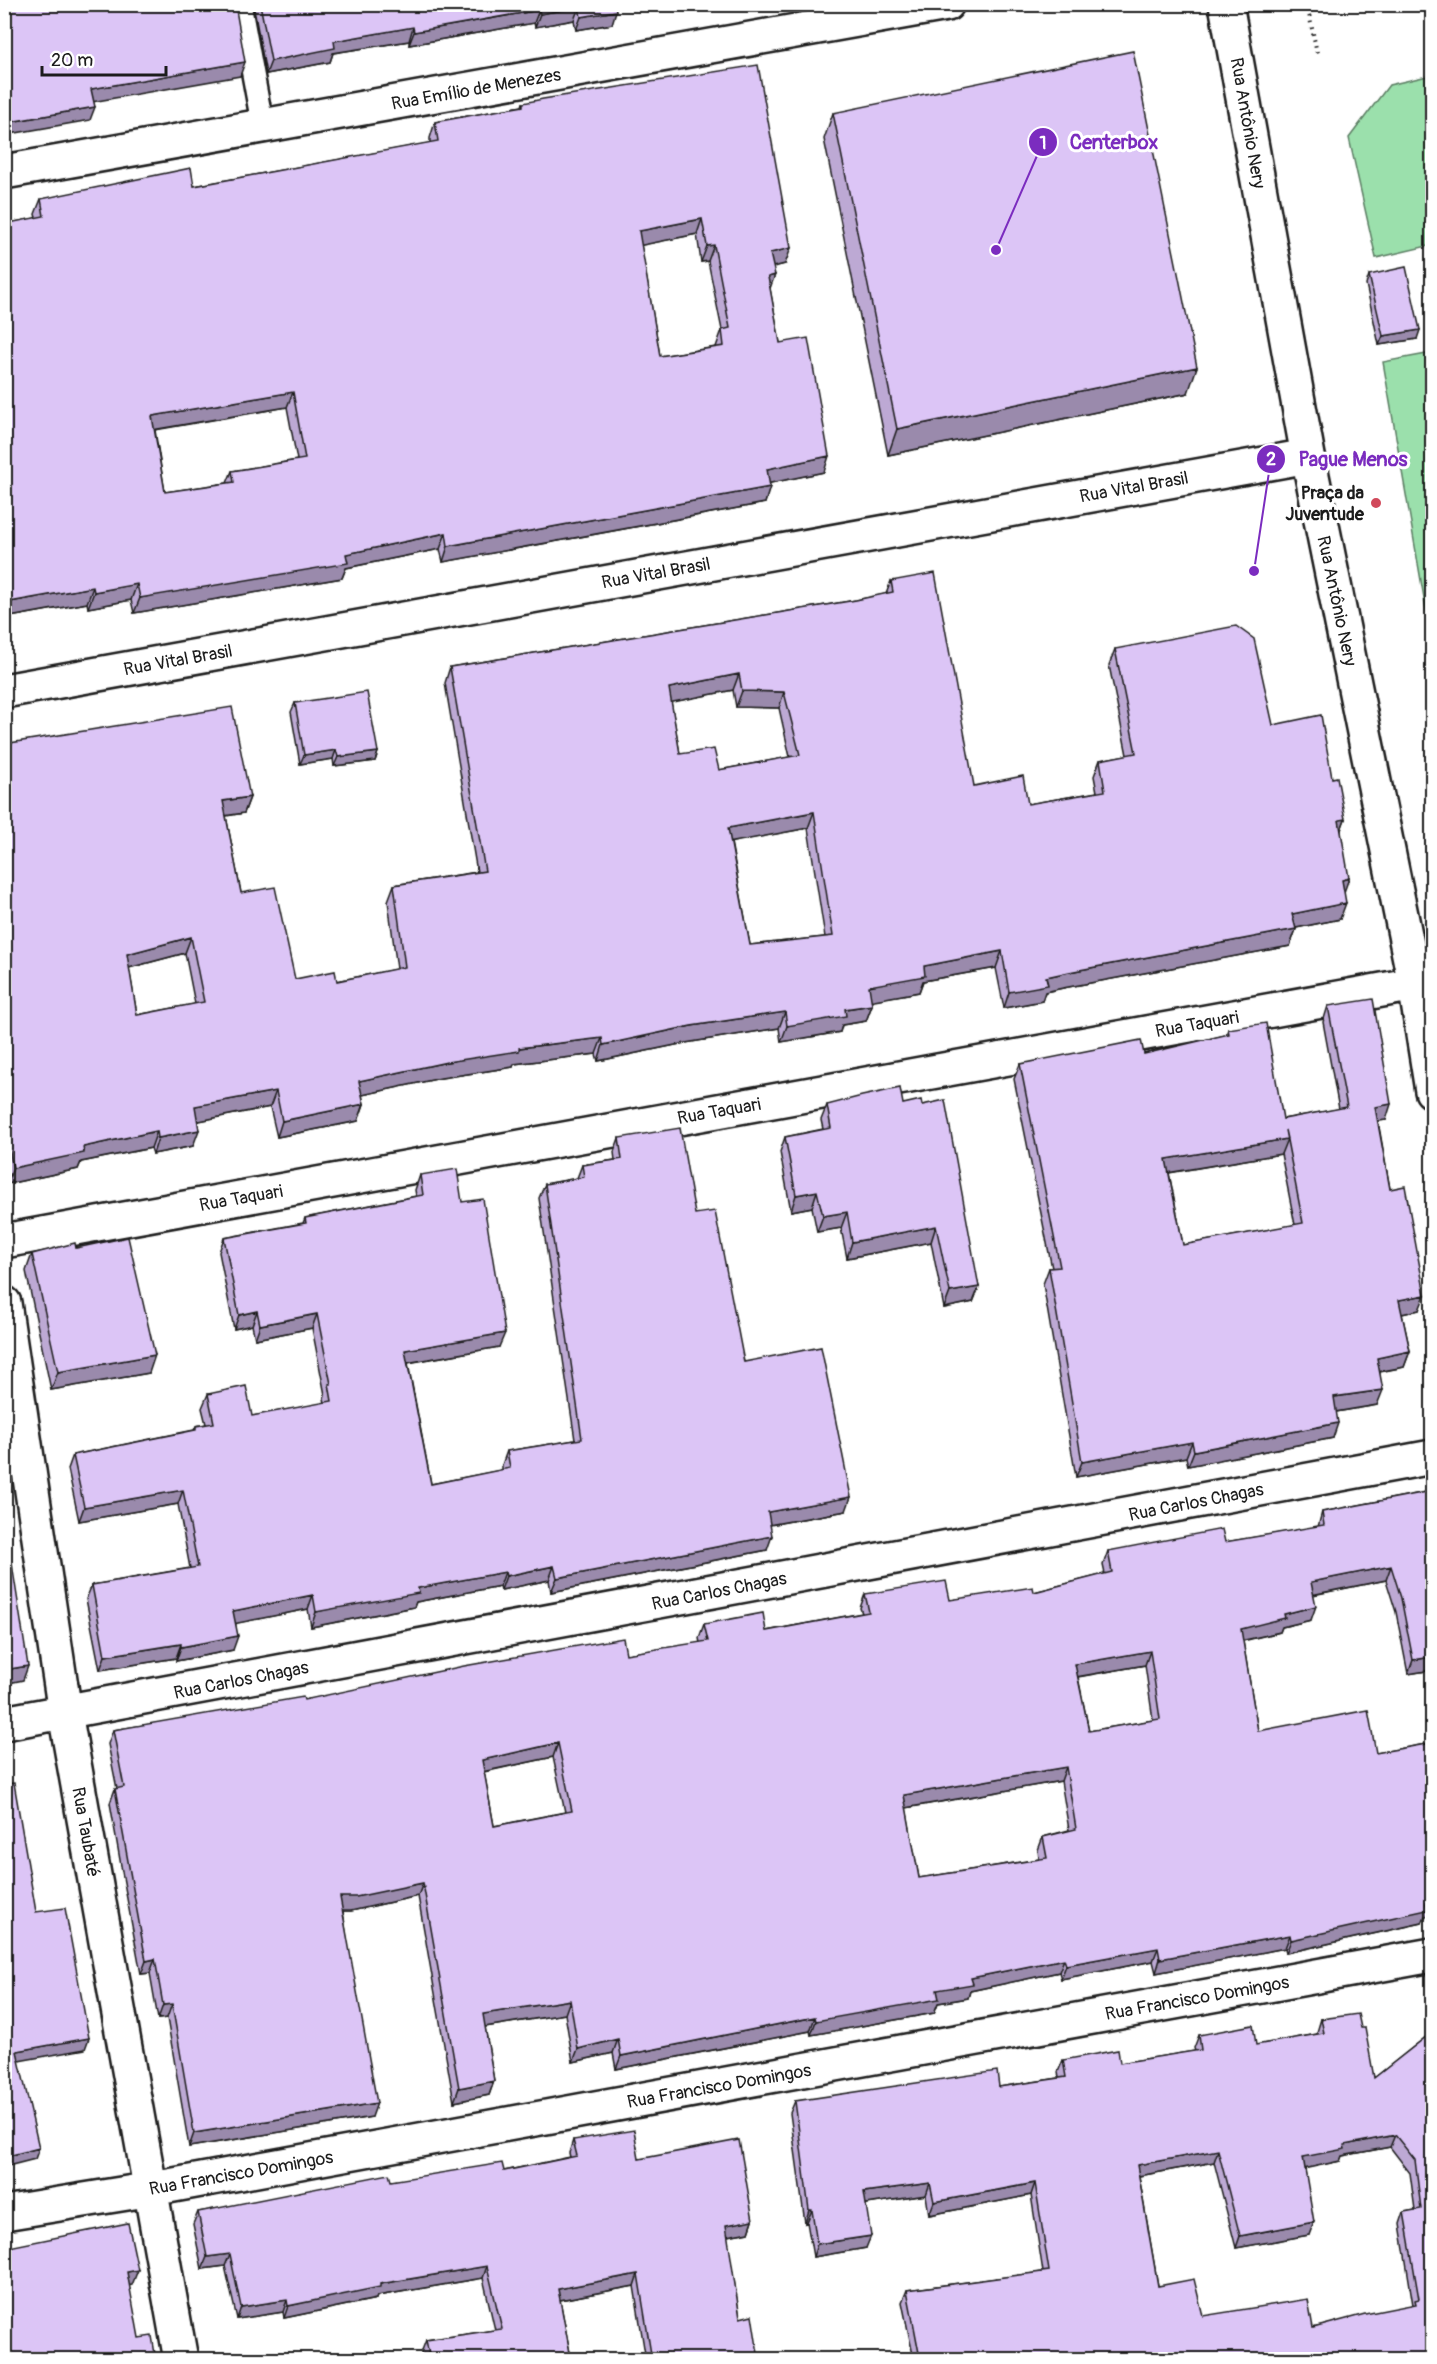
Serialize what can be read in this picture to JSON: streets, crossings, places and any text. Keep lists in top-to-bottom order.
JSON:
{
  "streets": {
    "street": [
      "Rua Emílio de Menezes",
      "Rua Antônio Nery",
      "Rua Vital Brasil",
      "Rua Taquari",
      "Rua Carlos Chagas",
      "Rua Taubaté",
      "Rua Francisco Domingos"
    ]
  },
  "crossings": [
    ["Rua Antônio Nery", "Rua Vital Brasil"],
    ["Rua Antônio Nery", "Rua Taquari"],
    ["Rua Carlos Chagas", "Rua Taubaté"],
    ["Rua Taubaté", "Rua Francisco Domingos"]
  ],
  "places": ["Centerbox", "Praça da Juventude", "Pague Menos"],
  "scale_bar": "20 m"
}
